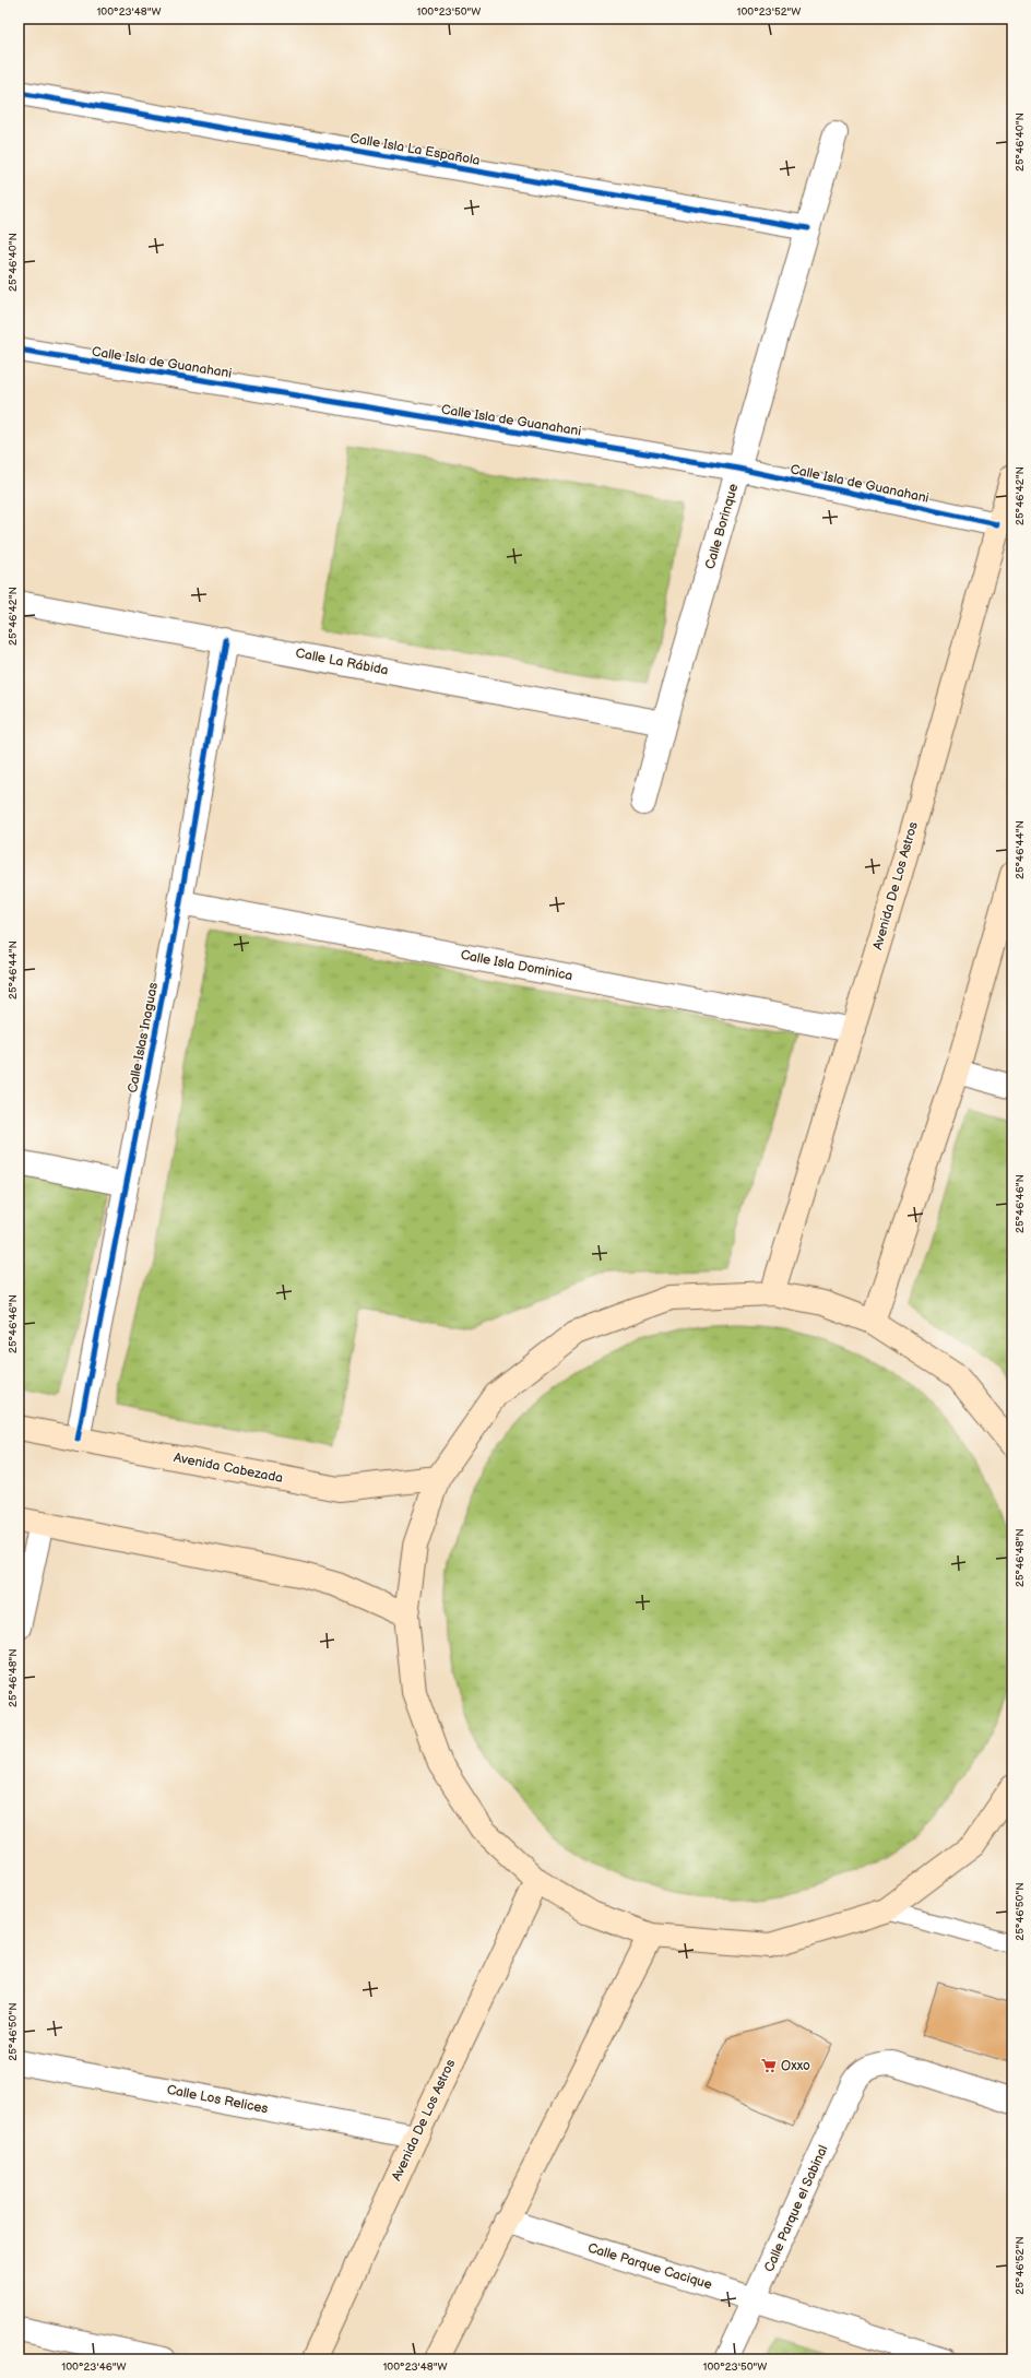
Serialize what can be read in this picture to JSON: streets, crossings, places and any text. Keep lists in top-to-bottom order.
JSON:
{
  "streets": {
    "main road": ["Avenida De Los Astros", "Avenida Cabezada"],
    "street": [
      "Calle Isla La Española",
      "Calle Isla de Guanahani",
      "Calle Borinque",
      "Calle La Rábida",
      "Calle Isla Dominica",
      "Calle Islas Inaguas",
      "Calle Los Relices",
      "Calle Parque el Sabinal",
      "Calle Parque Cacique"
    ]
  },
  "crossings": [
    ["Calle Isla La Española", "Calle Borinque"],
    ["Calle Isla de Guanahani", "Calle Borinque"],
    ["Calle Isla de Guanahani", "Avenida De Los Astros"],
    ["Calle Borinque", "Calle La Rábida"],
    ["Calle La Rábida", "Calle Islas Inaguas"],
    ["Avenida De Los Astros", "Calle Isla Dominica"],
    ["Avenida De Los Astros", "Calle Los Relices"],
    ["Calle Isla Dominica", "Calle Islas Inaguas"],
    ["Calle Islas Inaguas", "Avenida Cabezada"],
    ["Calle Parque el Sabinal", "Calle Parque Cacique"]
  ],
  "places": {
    "supermarket": ["Oxxo"]
  },
  "coordinates": [
    "100°23'48\"W",
    "100°23'50\"W",
    "100°23'52\"W",
    "25°46'40\"N",
    "25°46'42\"N",
    "25°46'44\"N",
    "25°46'46\"N",
    "25°46'48\"N",
    "25°46'50\"N",
    "25°46'52\"N",
    "100°23'46\"W"
  ]
}
